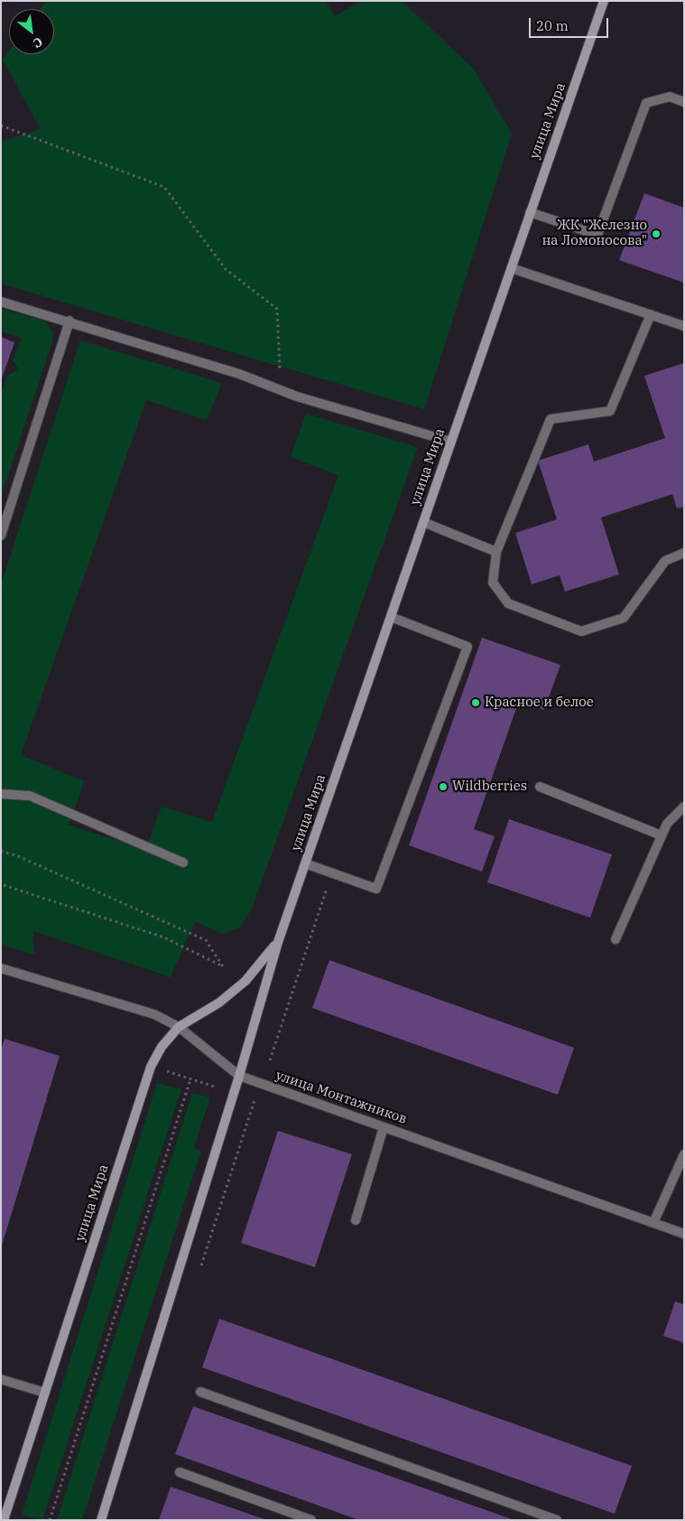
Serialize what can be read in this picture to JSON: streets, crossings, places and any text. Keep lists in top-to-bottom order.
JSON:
{
  "streets": {
    "street": ["улица Мира", "улица Монтажников"]
  },
  "crossings": [
    ["улица Мира", "улица Монтажников"]
  ],
  "places": ["ЖК \"Железно на Ломоносова\"", "Красное и белое", "Wildberries"],
  "scale_bar": "20 m",
  "north": "bottom right"
}
